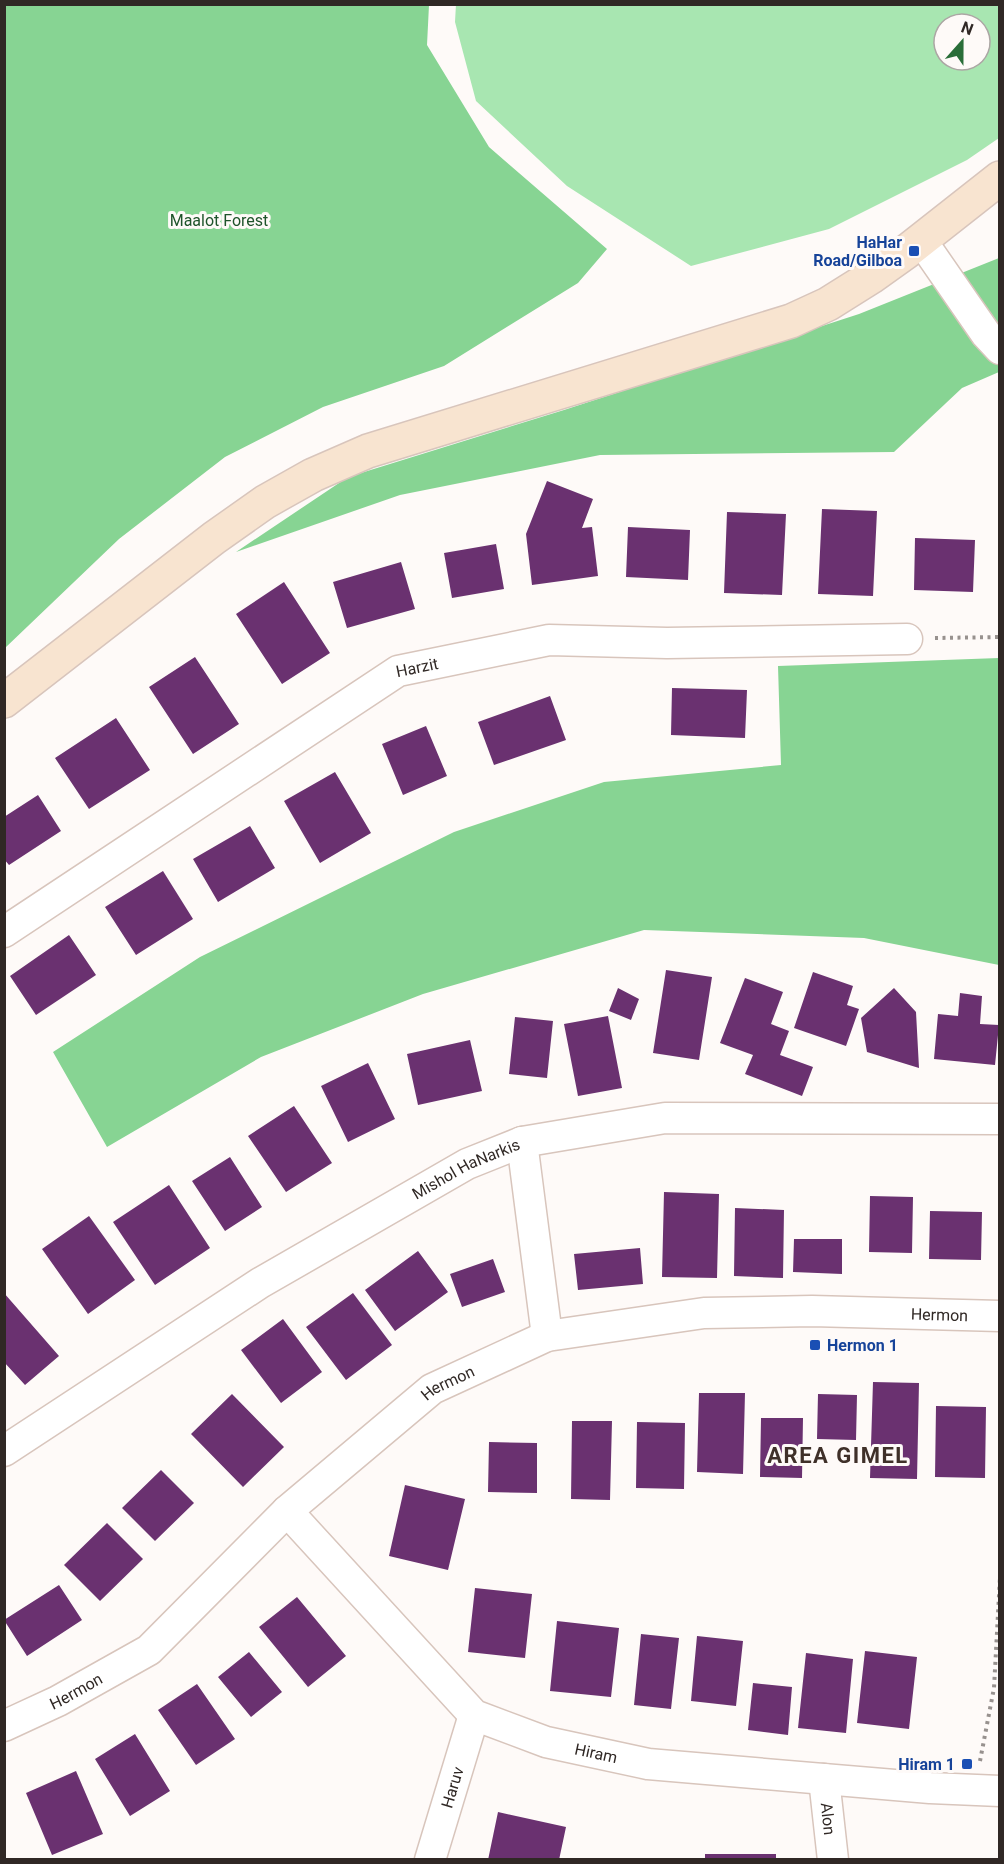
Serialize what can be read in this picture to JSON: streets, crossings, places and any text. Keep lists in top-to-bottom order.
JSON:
{
  "streets": {
    "street": [
      "Harzit",
      "Mishol HaNarkis",
      "Hermon",
      "Hiram",
      "Haruv",
      "Alon"
    ]
  },
  "crossings": [
    ["Hermon", "Hiram"],
    ["Hiram", "Haruv"],
    ["Hiram", "Alon"]
  ],
  "districts": ["AREA GIMEL"],
  "parks": ["Maalot Forest"],
  "places": {
    "transit": ["HaHar Road/Gilboa", "Hermon 1", "Hiram 1"]
  },
  "north": "top"
}
